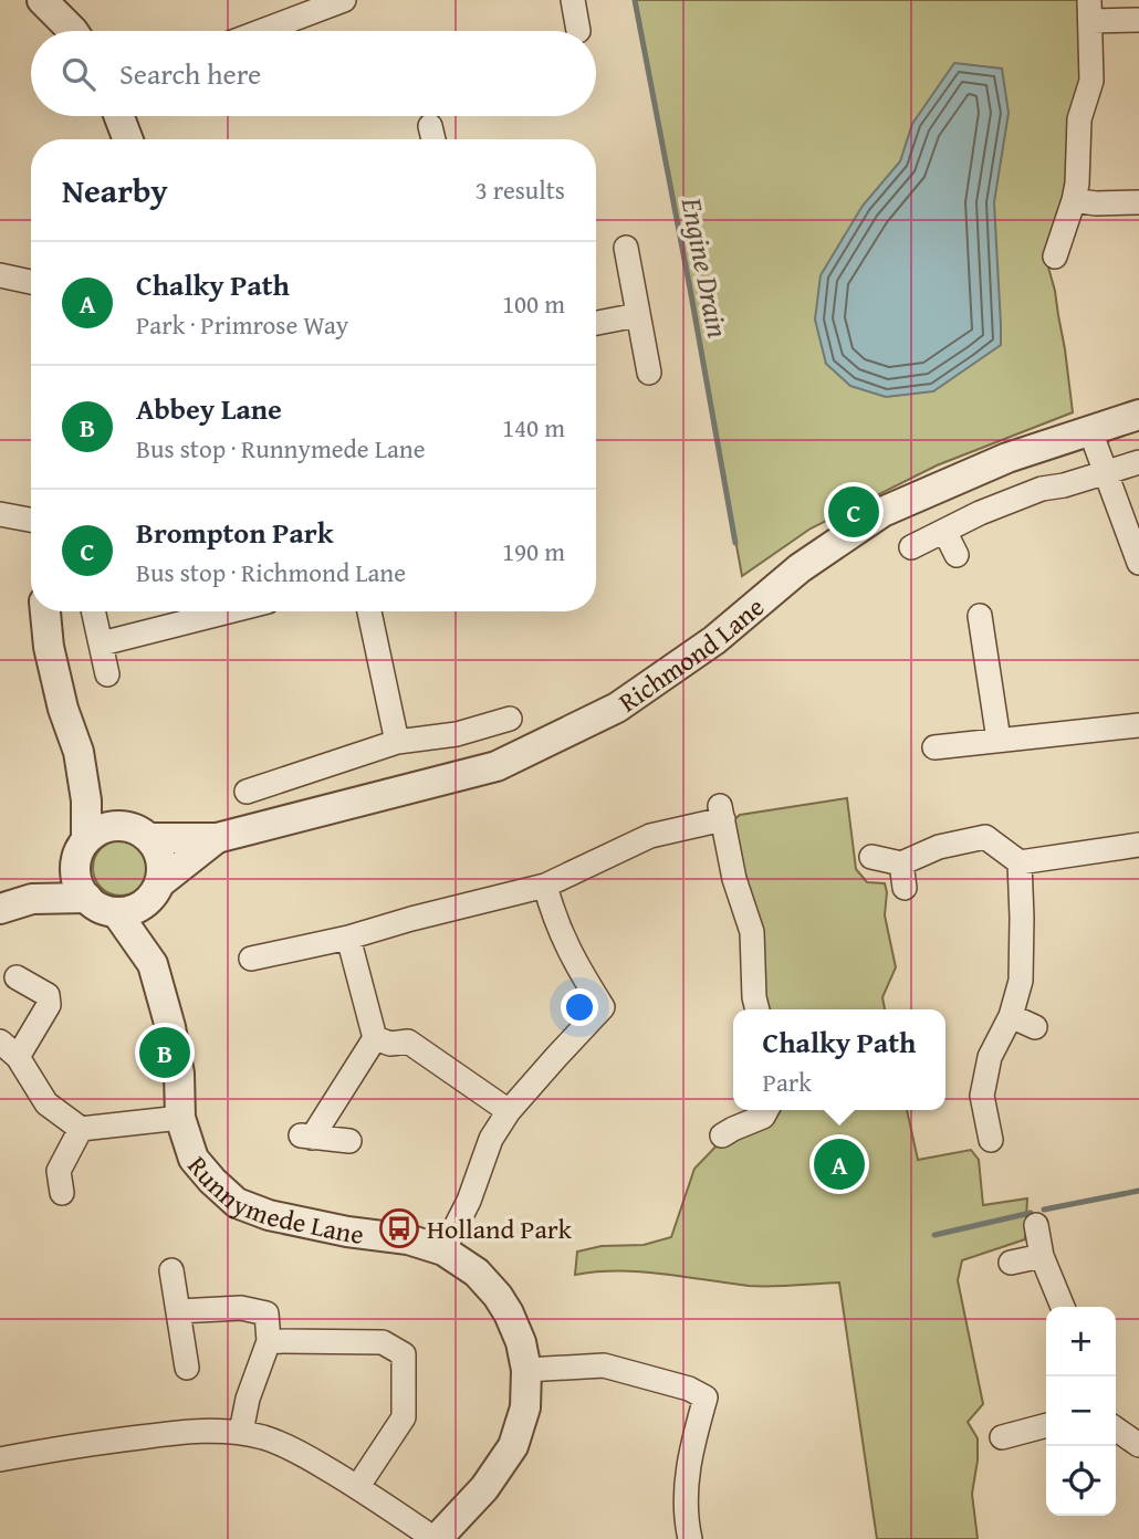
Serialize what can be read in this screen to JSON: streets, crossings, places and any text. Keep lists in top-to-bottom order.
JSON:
{
  "streets": {
    "street": ["Richmond Lane", "Runnymede Lane"]
  },
  "crossings": [
    ["Richmond Lane", "Runnymede Lane"]
  ],
  "water": ["Engine Drain"],
  "places": {
    "bus stop": ["Holland Park"]
  },
  "page": {
    "search": "Search here",
    "heading": ["Nearby", "3 results"],
    "list": [
      {
        "mark": "A",
        "name": "Chalky Path",
        "note": "Park · Primrose Way",
        "value": "100 m"
      },
      {
        "mark": "B",
        "name": "Abbey Lane",
        "note": "Bus stop · Runnymede Lane",
        "value": "140 m"
      },
      {
        "mark": "C",
        "name": "Brompton Park",
        "note": "Bus stop · Richmond Lane",
        "value": "190 m"
      }
    ],
    "pins": ["C", "B", "A"],
    "popup": ["Chalky Path", "Park"],
    "map_buttons": ["+", "−"]
  }
}
